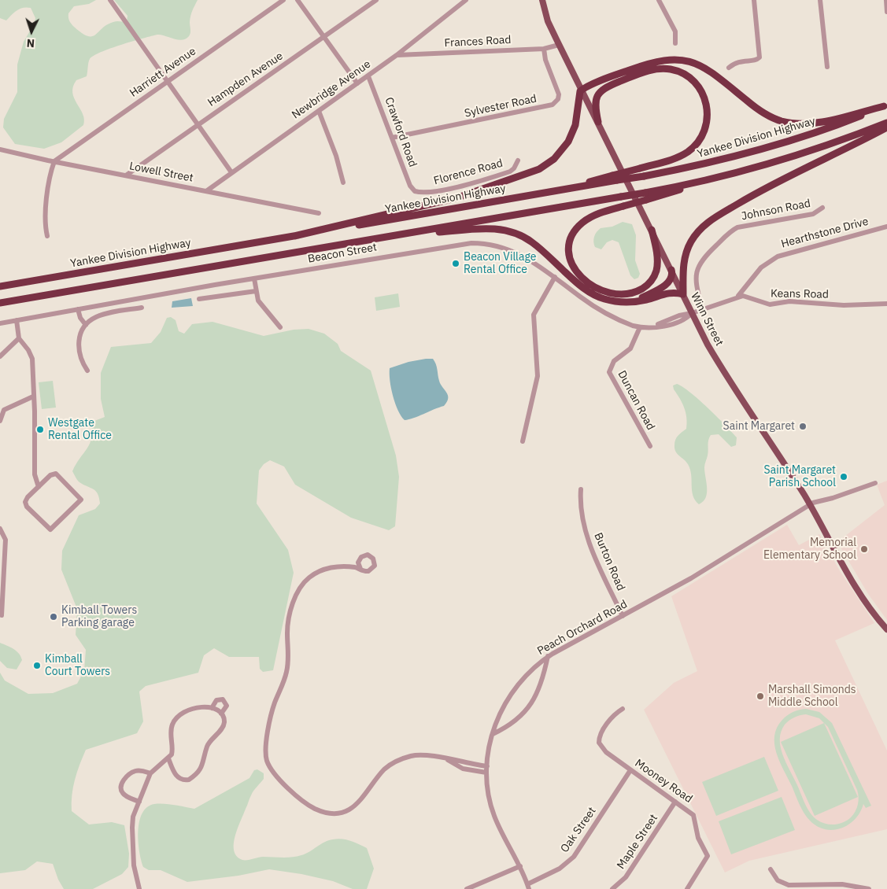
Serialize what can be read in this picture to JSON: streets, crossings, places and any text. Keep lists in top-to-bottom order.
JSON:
{
  "streets": {
    "highway": ["Yankee Division Highway"],
    "main road": ["Winn Street"],
    "street": [
      "Frances Road",
      "Harriett Avenue",
      "Hampden Avenue",
      "Newbridge Avenue",
      "Sylvester Road",
      "Crawford Road",
      "Lowell Street",
      "Florence Road",
      "Johnson Road",
      "Hearthstone Drive",
      "Beacon Street",
      "Keans Road",
      "Duncan Road",
      "Burton Road",
      "Peach Orchard Road",
      "Mooney Road",
      "Oak Street",
      "Maple Street"
    ]
  },
  "crossings": [
    ["Frances Road", "Newbridge Avenue"],
    ["Frances Road", "Sylvester Road"],
    ["Frances Road", "Winn Street"],
    ["Harriett Avenue", "Lowell Street"],
    ["Hampden Avenue", "Lowell Street"],
    ["Newbridge Avenue", "Crawford Road"],
    ["Newbridge Avenue", "Lowell Street"],
    ["Sylvester Road", "Crawford Road"],
    ["Crawford Road", "Florence Road"],
    ["Johnson Road", "Keans Road"],
    ["Hearthstone Drive", "Keans Road"],
    ["Beacon Street", "Keans Road"],
    ["Beacon Street", "Winn Street"],
    ["Beacon Street", "Duncan Road"],
    ["Keans Road", "Winn Street"],
    ["Winn Street", "Peach Orchard Road"],
    ["Burton Road", "Peach Orchard Road"],
    ["Peach Orchard Road", "Oak Street"],
    ["Mooney Road", "Oak Street"],
    ["Mooney Road", "Maple Street"]
  ],
  "places": [
    "Beacon Village Rental Office",
    "Saint Margaret",
    "Westgate Rental Office",
    "Saint Margaret Parish School",
    "Memorial Elementary School",
    "Kimball Towers Parking garage",
    "Kimball Court Towers",
    "Marshall Simonds Middle School"
  ],
  "north": "bottom"
}
